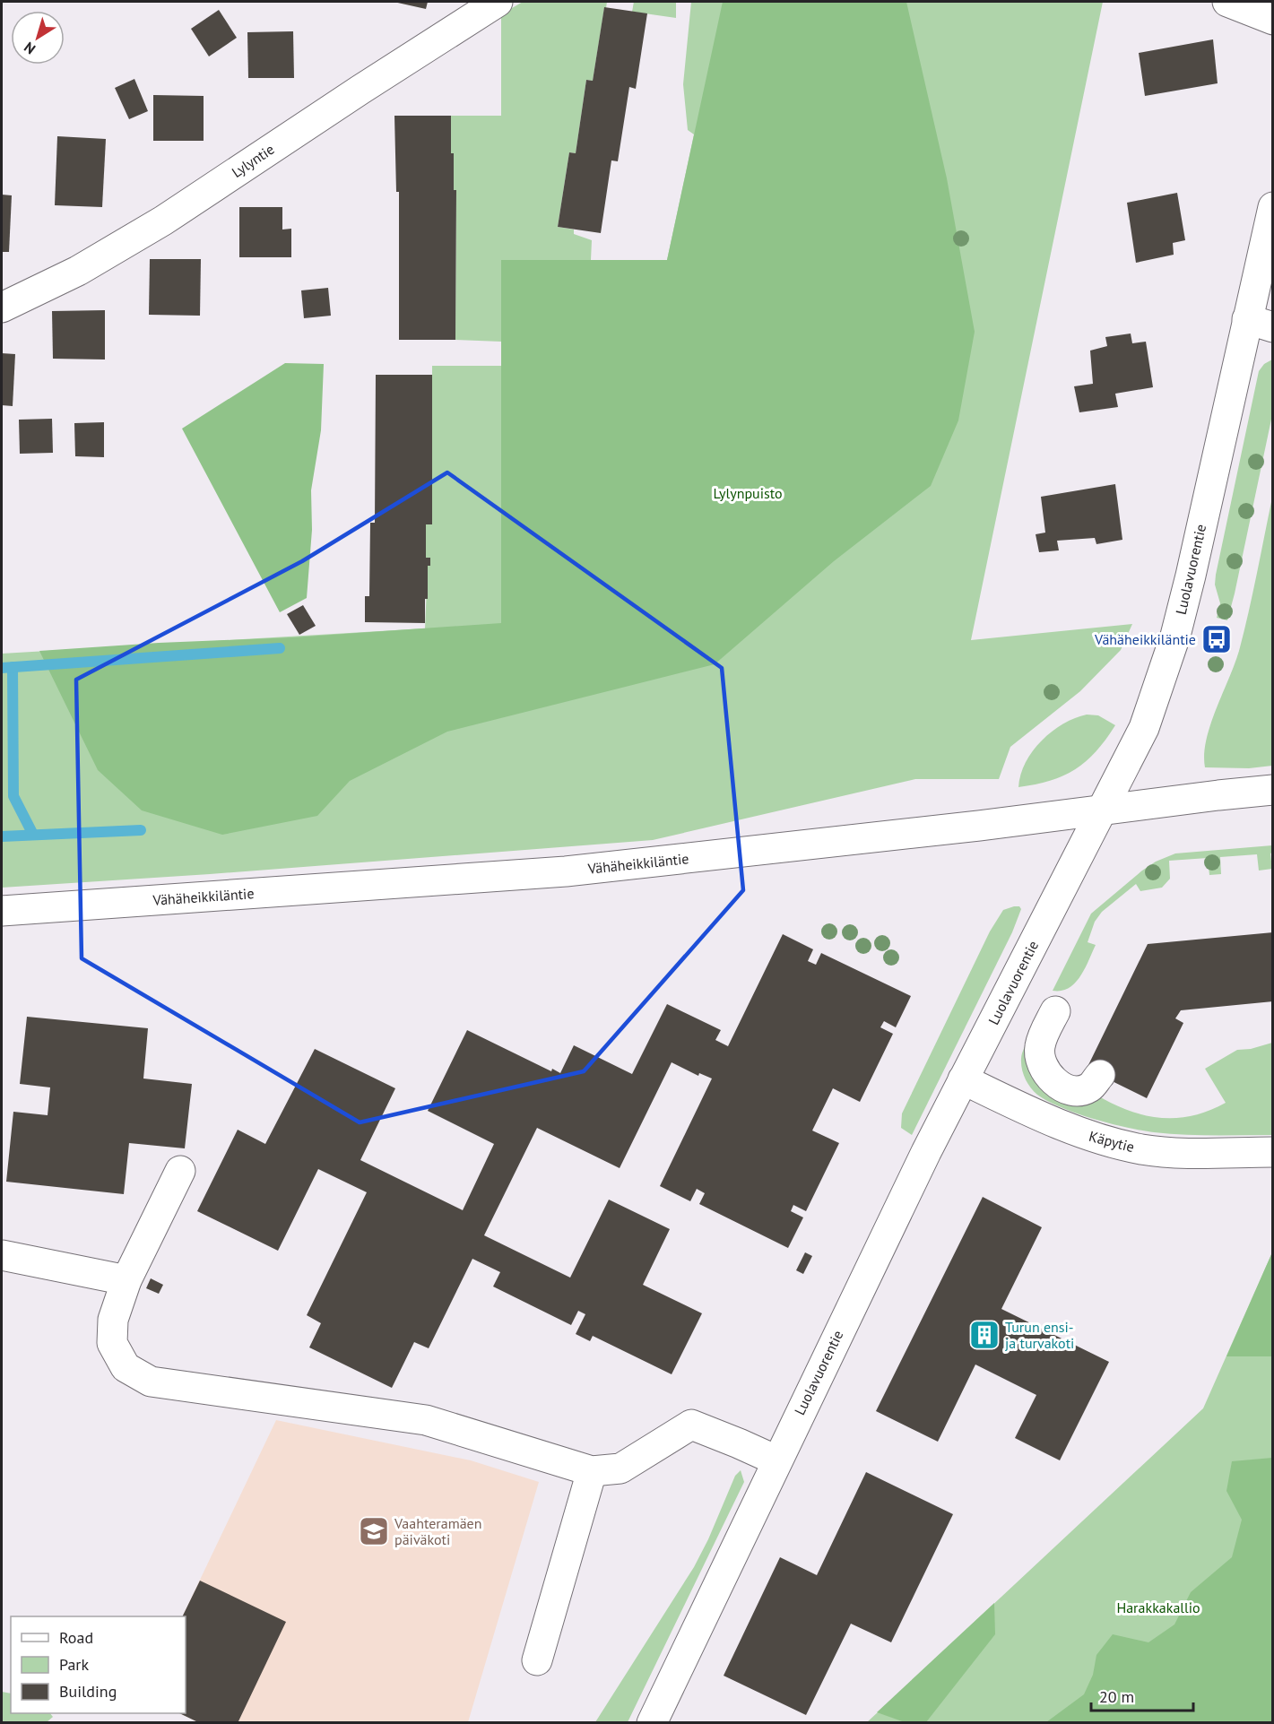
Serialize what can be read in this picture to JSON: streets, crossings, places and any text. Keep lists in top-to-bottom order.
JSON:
{
  "streets": {
    "street": [
      "Lylyntie",
      "Luolavuorentie",
      "Vähäheikkiläntie",
      "Käpytie"
    ]
  },
  "crossings": [
    ["Luolavuorentie", "Vähäheikkiläntie"],
    ["Luolavuorentie", "Käpytie"]
  ],
  "parks": ["Lylynpuisto", "Harakkakallio"],
  "places": {
    "bus stop": ["Vähäheikkiläntie"],
    "building": ["Turun ensi- ja turvakoti"],
    "school or university": ["Vaahteramäen päiväkoti"]
  },
  "legend": ["Road", "Park", "Building"],
  "scale_bar": "20 m",
  "north": "bottom left"
}
